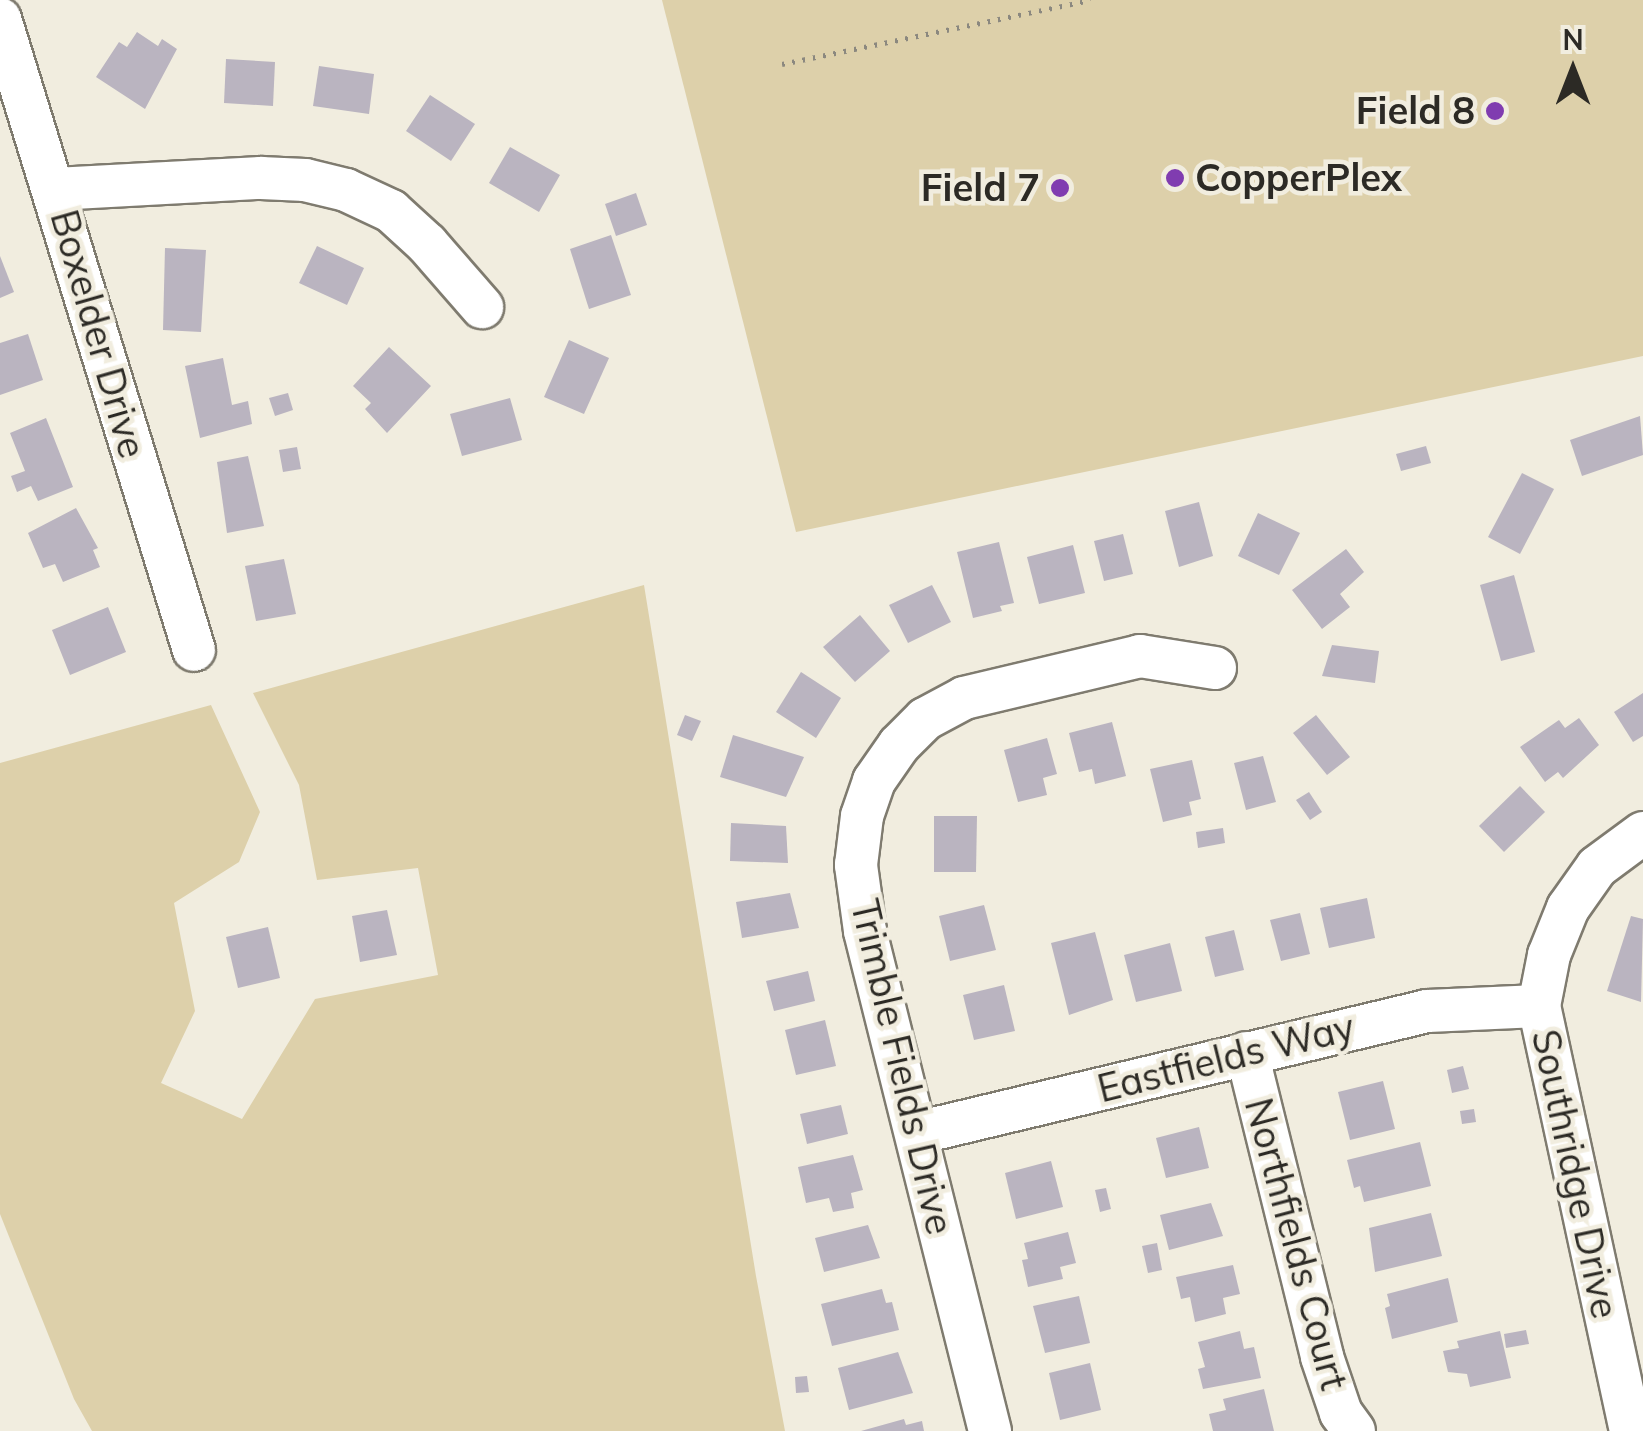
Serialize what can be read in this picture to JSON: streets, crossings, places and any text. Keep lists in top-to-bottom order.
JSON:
{
  "streets": {
    "street": [
      "Boxelder Drive",
      "Eastfields Way",
      "Trimble Fields Drive",
      "Southridge Drive",
      "Northfields Court"
    ]
  },
  "crossings": [
    ["Eastfields Way", "Trimble Fields Drive"],
    ["Eastfields Way", "Southridge Drive"],
    ["Eastfields Way", "Northfields Court"]
  ],
  "places": ["Field 8", "CopperPlex", "Field 7"],
  "north": "top"
}
